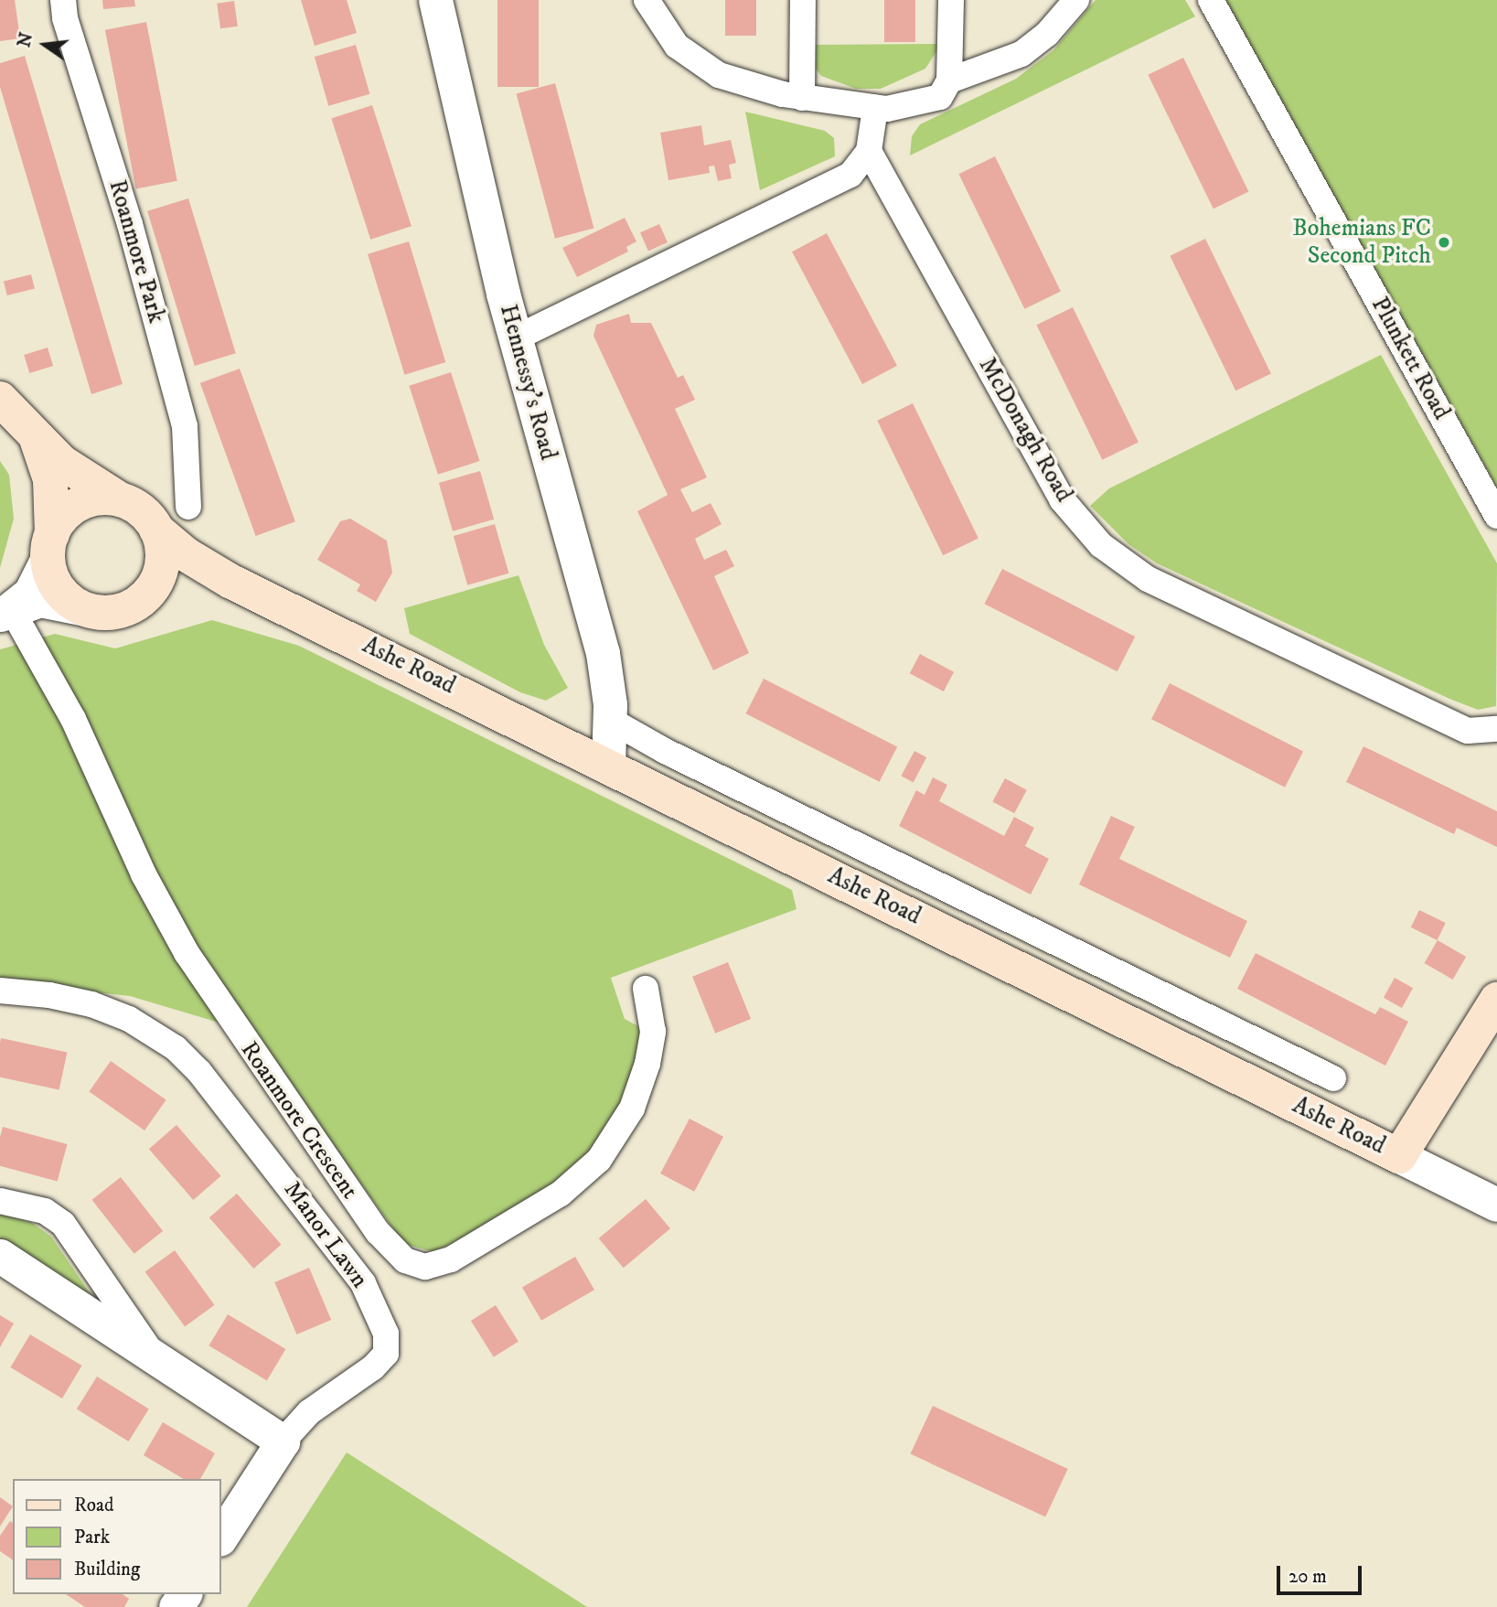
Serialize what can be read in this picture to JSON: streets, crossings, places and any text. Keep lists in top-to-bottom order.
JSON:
{
  "streets": {
    "main road": ["Ashe Road"],
    "street": [
      "Roanmore Park",
      "Plunkett Road",
      "Hennessy's Road",
      "McDonagh Road",
      "Roanmore Crescent",
      "Manor Lawn"
    ]
  },
  "crossings": [
    ["Hennessy's Road", "Ashe Road"]
  ],
  "places": ["Bohemians FC Second Pitch"],
  "legend": ["Road", "Park", "Building"],
  "scale_bar": "20 m",
  "north": "left"
}
